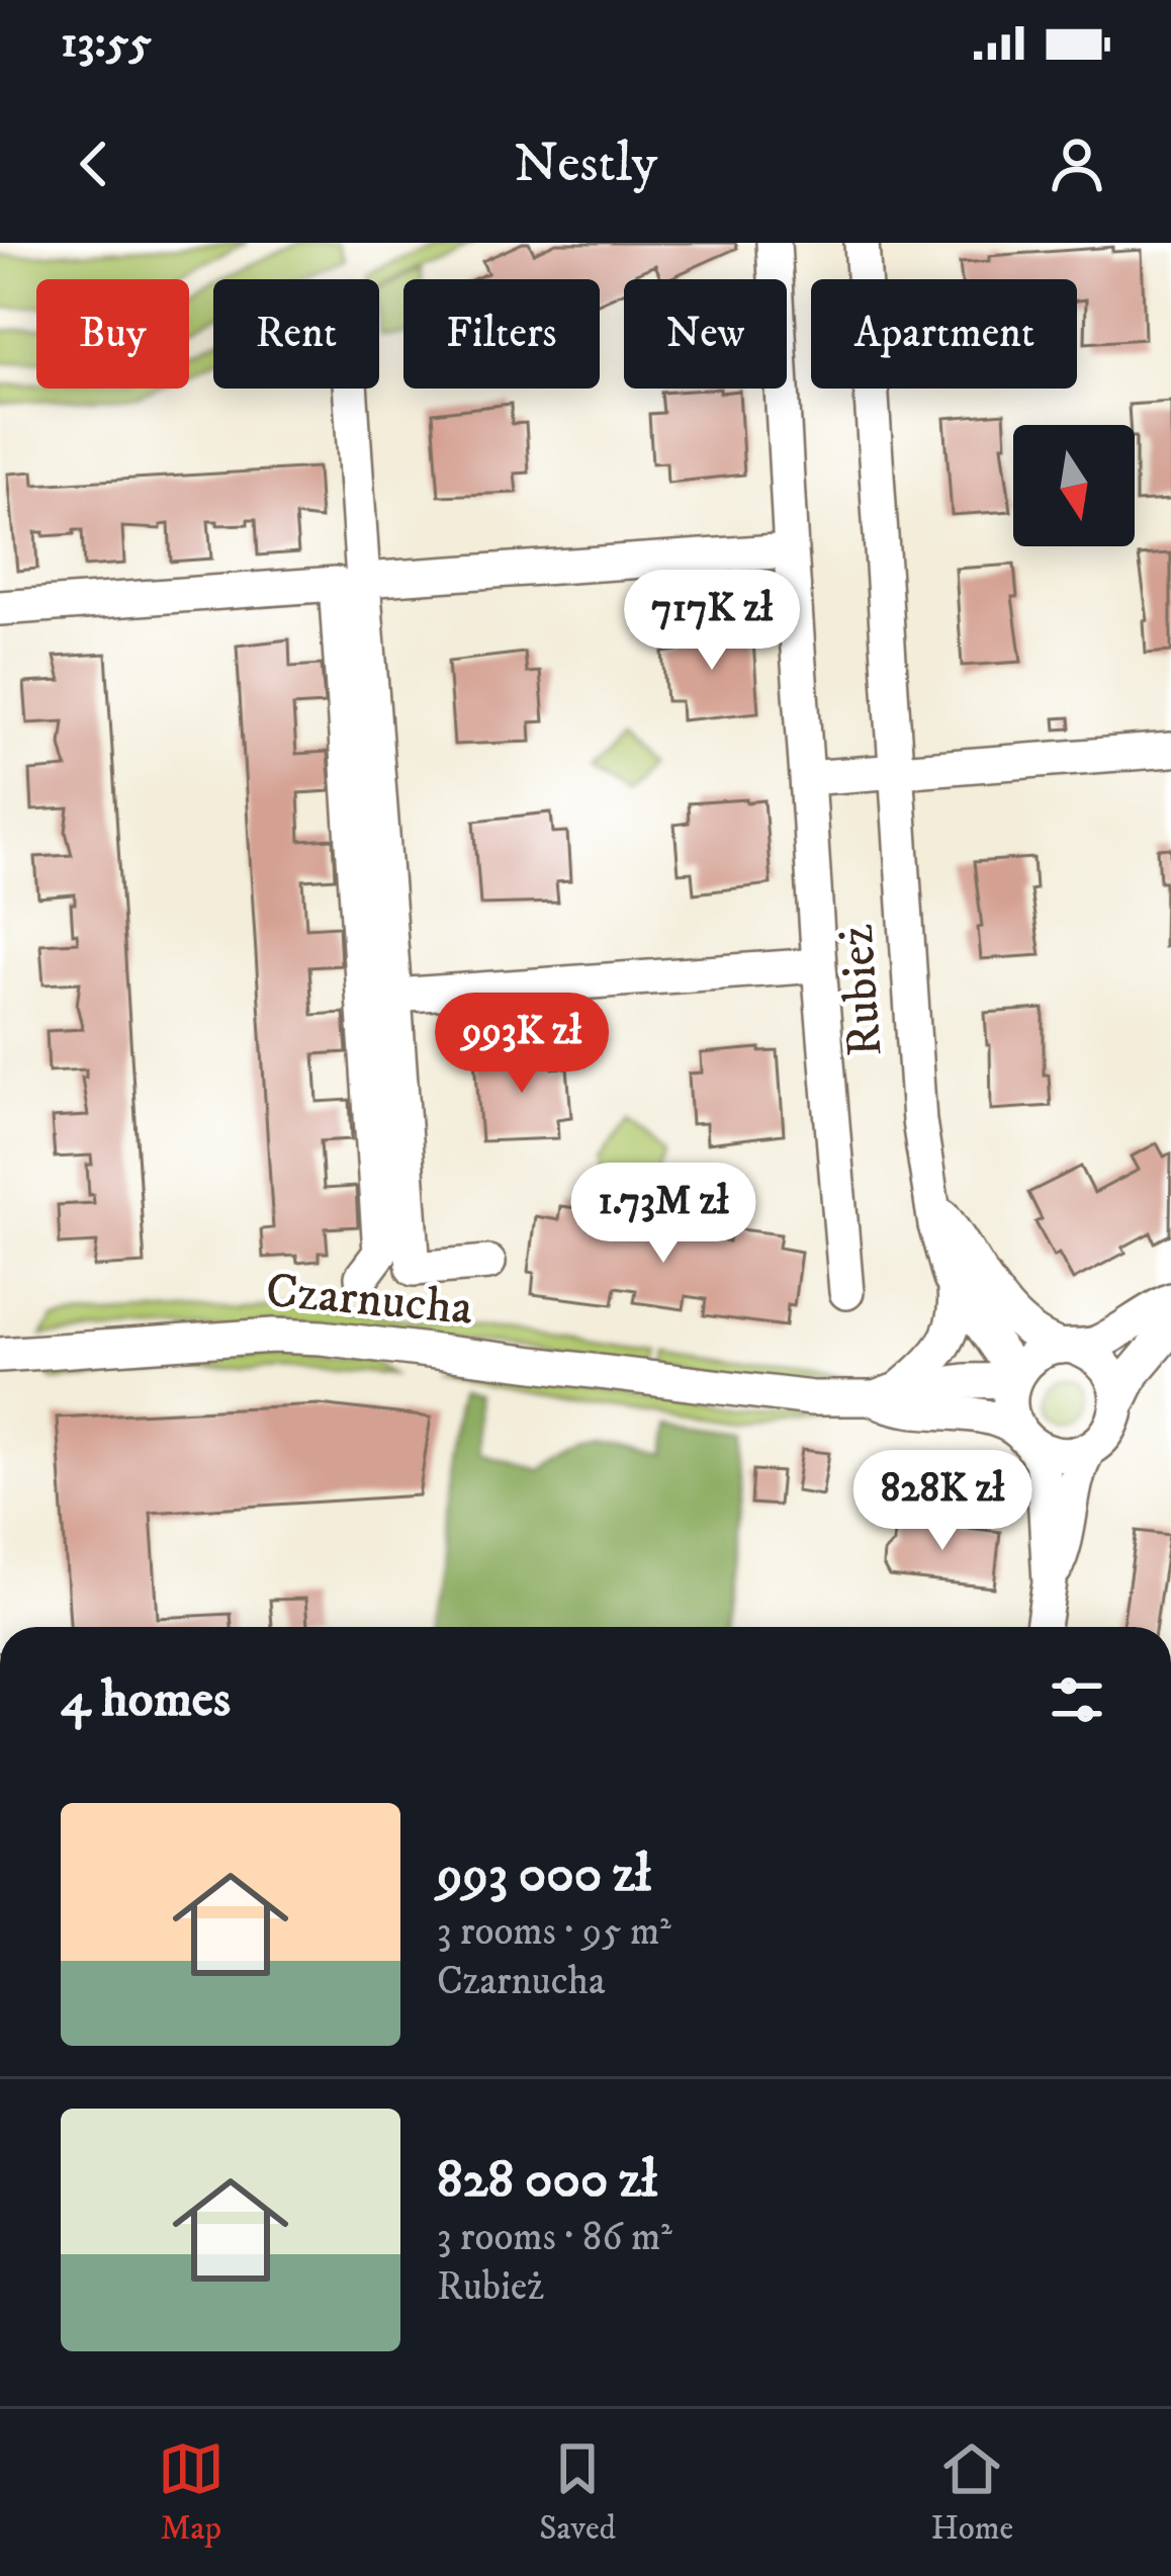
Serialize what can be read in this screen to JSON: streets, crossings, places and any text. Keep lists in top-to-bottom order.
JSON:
{
  "streets": {
    "street": ["Rubież", "Czarnucha"]
  },
  "crossings": [
    ["Rubież", "Czarnucha"]
  ],
  "north": "bottom",
  "page": {
    "status": "13:55",
    "header": "Nestly",
    "chip": [
      "Buy",
      "Rent",
      "Filters",
      "New",
      "Apartment"
    ],
    "price": [
      "717K zł",
      "993K zł",
      "1.73M zł",
      "828K zł"
    ],
    "heading": "4 homes",
    "list": [
      {
        "name": "993 000 zł",
        "note": "3 rooms · 95 m² · Czarnucha"
      },
      {
        "name": "828 000 zł",
        "note": "3 rooms · 86 m² · Rubież"
      }
    ],
    "tabs": ["Map", "Saved", "Home"]
  }
}
